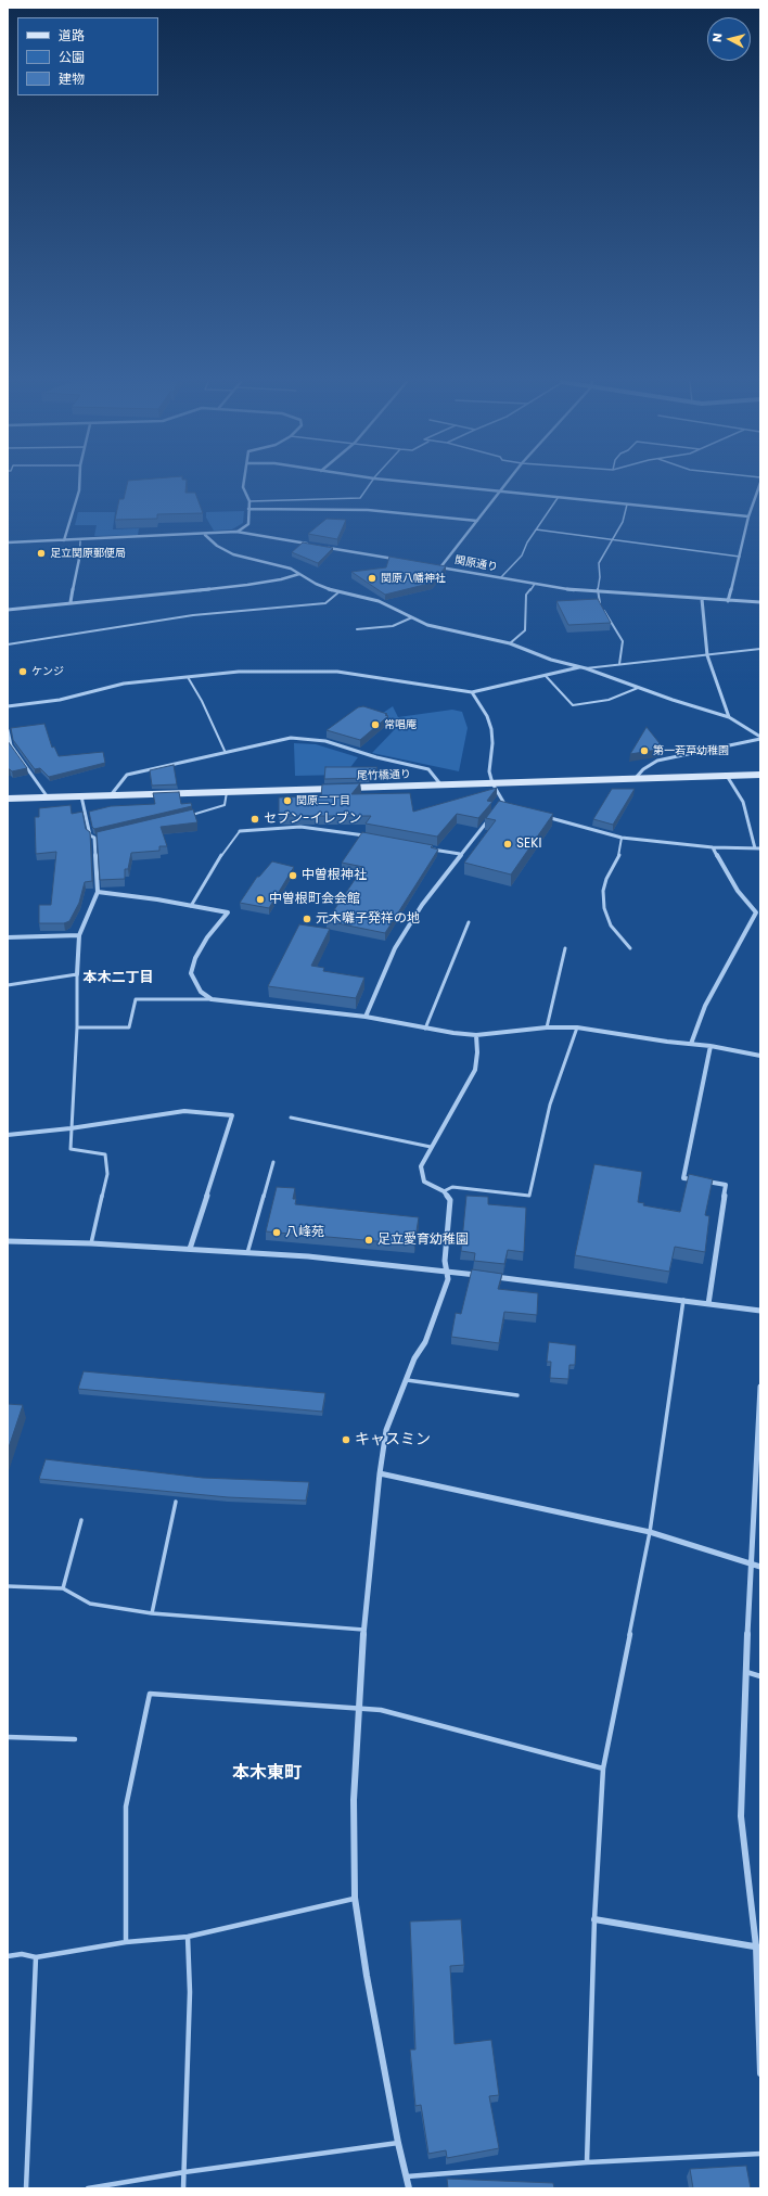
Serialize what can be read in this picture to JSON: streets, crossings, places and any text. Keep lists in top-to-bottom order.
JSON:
{
  "streets": {
    "main road": ["尾竹橋通り"],
    "street": ["関原通り"]
  },
  "districts": ["本木二丁目", "本木東町"],
  "places": [
    "足立関原郵便局",
    "関原八幡神社",
    "ケンジ",
    "常唱庵",
    "第一若草幼稚園",
    "関原二丁目",
    "セブン-イレブン",
    "SEKI",
    "中曽根神社",
    "中曽根町会会館",
    "元木囃子発祥の地",
    "八峰苑",
    "足立愛育幼稚園",
    "キャスミン"
  ],
  "legend": ["道路", "公園", "建物"],
  "north": "left"
}
